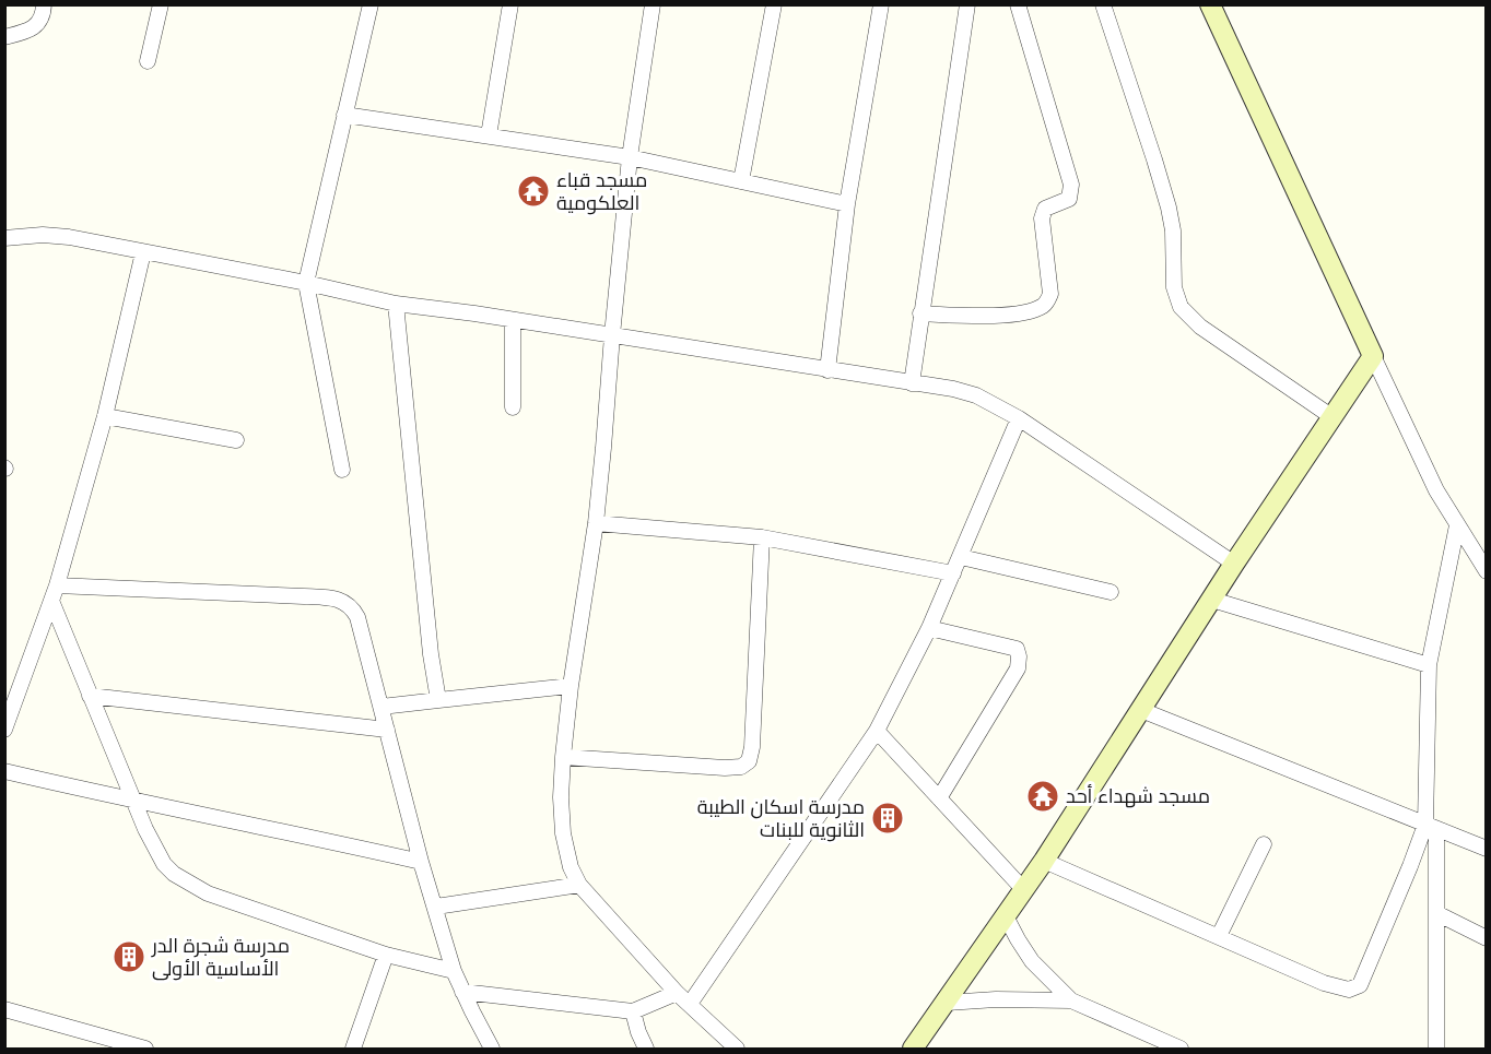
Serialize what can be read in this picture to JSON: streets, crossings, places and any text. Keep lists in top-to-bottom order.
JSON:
{
  "places": {
    "temple": ["مسجد قباء العلكومية", "مسجد شهداء أحد"],
    "building": ["مدرسة اسكان الطيبة الثانوية للبنات", "مدرسة شجرة الدر الأساسية الأولى"]
  }
}
